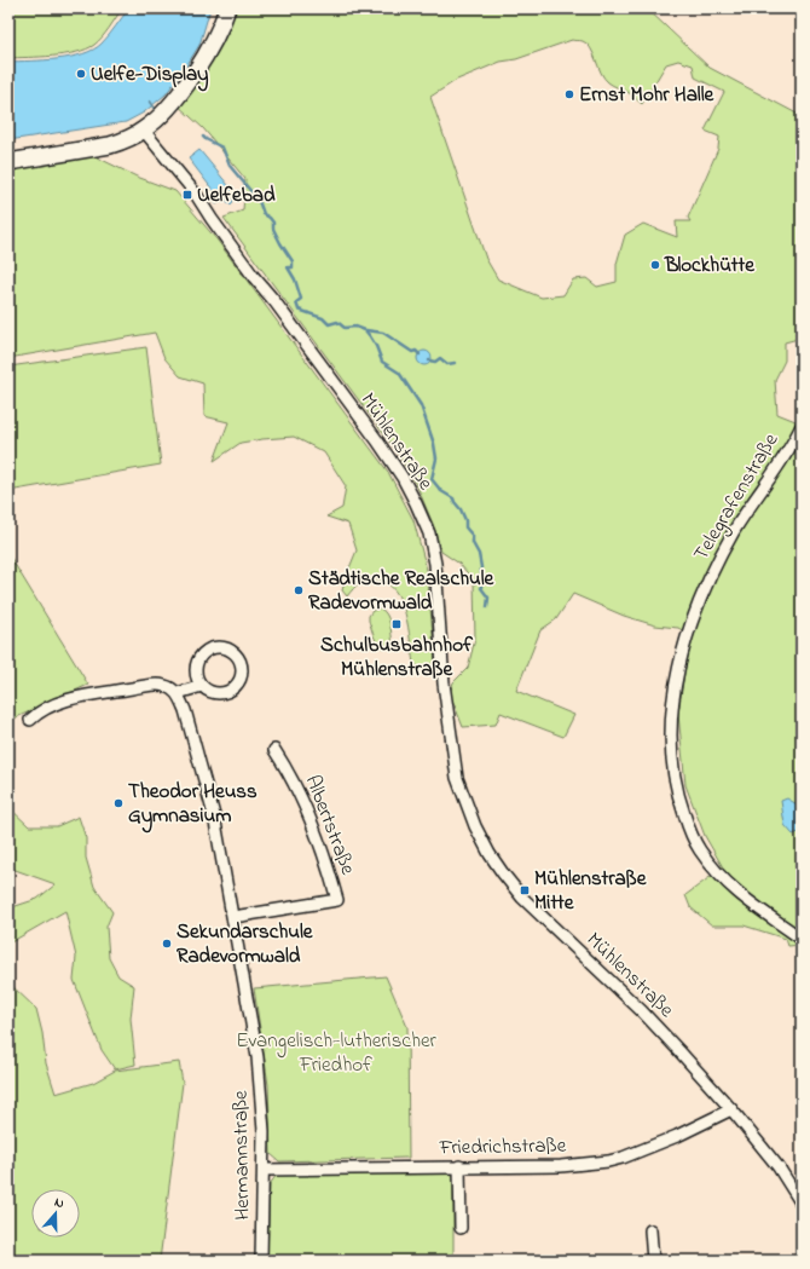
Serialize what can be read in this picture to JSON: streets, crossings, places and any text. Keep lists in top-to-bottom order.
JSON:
{
  "streets": {
    "street": [
      "Mühlenstraße",
      "Telegrafenstraße",
      "Albertstraße",
      "Friedrichstraße",
      "Hermannstraße"
    ]
  },
  "crossings": [
    ["Mühlenstraße", "Friedrichstraße"],
    ["Albertstraße", "Hermannstraße"],
    ["Friedrichstraße", "Hermannstraße"]
  ],
  "parks": ["Evangelisch-lutherischer Friedhof"],
  "places": {
    "other": [
      "Uelfe-Display",
      "Ernst Mohr Halle",
      "Blockhütte",
      "Städtische Realschule Radevormwald",
      "Theodor Heuss Gymnasium",
      "Sekundarschule Radevormwald"
    ],
    "transit": ["Uelfebad", "Schulbusbahnhof Mühlenstraße", "Mühlenstraße Mitte"]
  },
  "north": "top"
}
